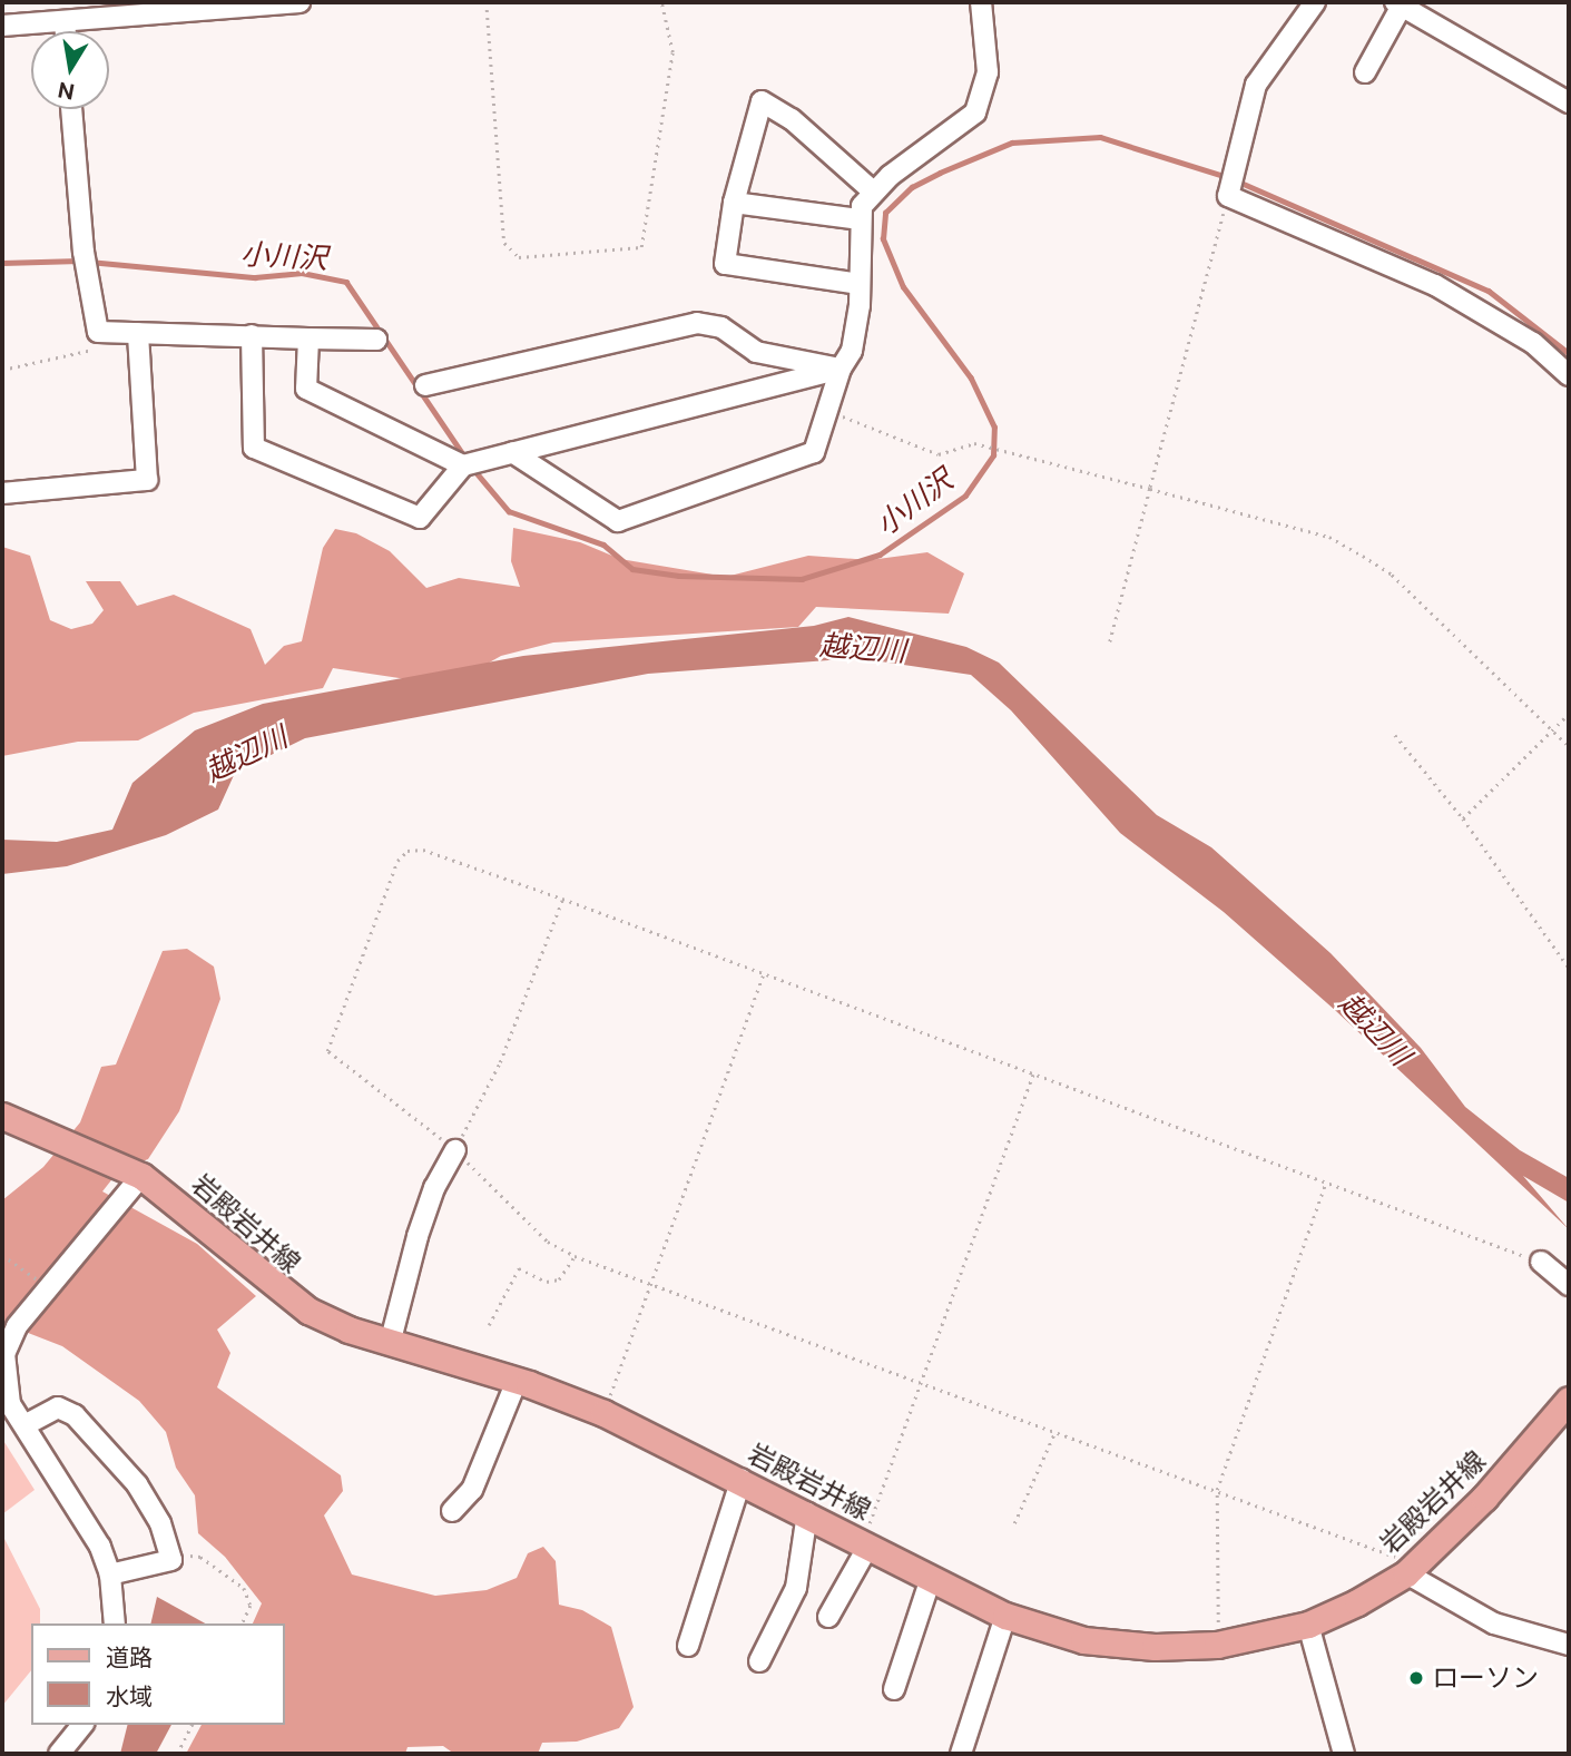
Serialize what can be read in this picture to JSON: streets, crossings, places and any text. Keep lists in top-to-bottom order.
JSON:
{
  "streets": {
    "main road": ["岩殿岩井線"]
  },
  "water": ["小川沢", "越辺川"],
  "places": ["ローソン"],
  "legend": ["道路", "水域"],
  "north": "bottom"
}
